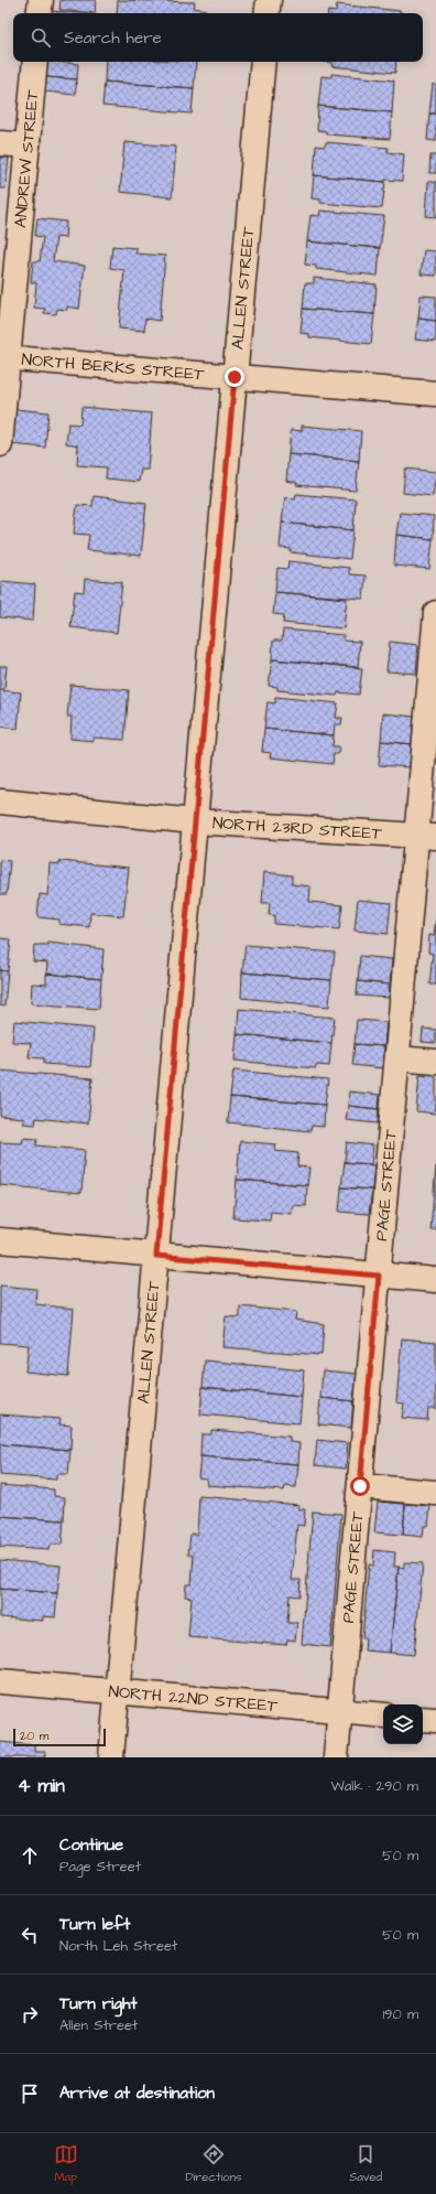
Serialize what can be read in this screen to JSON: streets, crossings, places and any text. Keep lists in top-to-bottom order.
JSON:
{
  "streets": {
    "street": [
      "ANDREW STREET",
      "ALLEN STREET",
      "NORTH BERKS STREET",
      "NORTH 23RD STREET",
      "PAGE STREET",
      "NORTH 22ND STREET"
    ]
  },
  "crossings": [
    ["ANDREW STREET", "NORTH BERKS STREET"],
    ["ALLEN STREET", "NORTH BERKS STREET"],
    ["ALLEN STREET", "NORTH 23RD STREET"],
    ["ALLEN STREET", "NORTH 22ND STREET"],
    ["NORTH 23RD STREET", "PAGE STREET"],
    ["PAGE STREET", "NORTH 22ND STREET"]
  ],
  "scale_bar": "20 m",
  "page": {
    "search": "Search here",
    "scale": "20 m",
    "heading": ["4 min", "Walk · 290 m"],
    "list": [
      ["Continue", "Page Street", "50 m"],
      ["Turn left", "North Leh Street", "50 m"],
      ["Turn right", "Allen Street", "190 m"],
      "Arrive at destination"
    ],
    "nav": ["Map", "Directions", "Saved"]
  }
}
